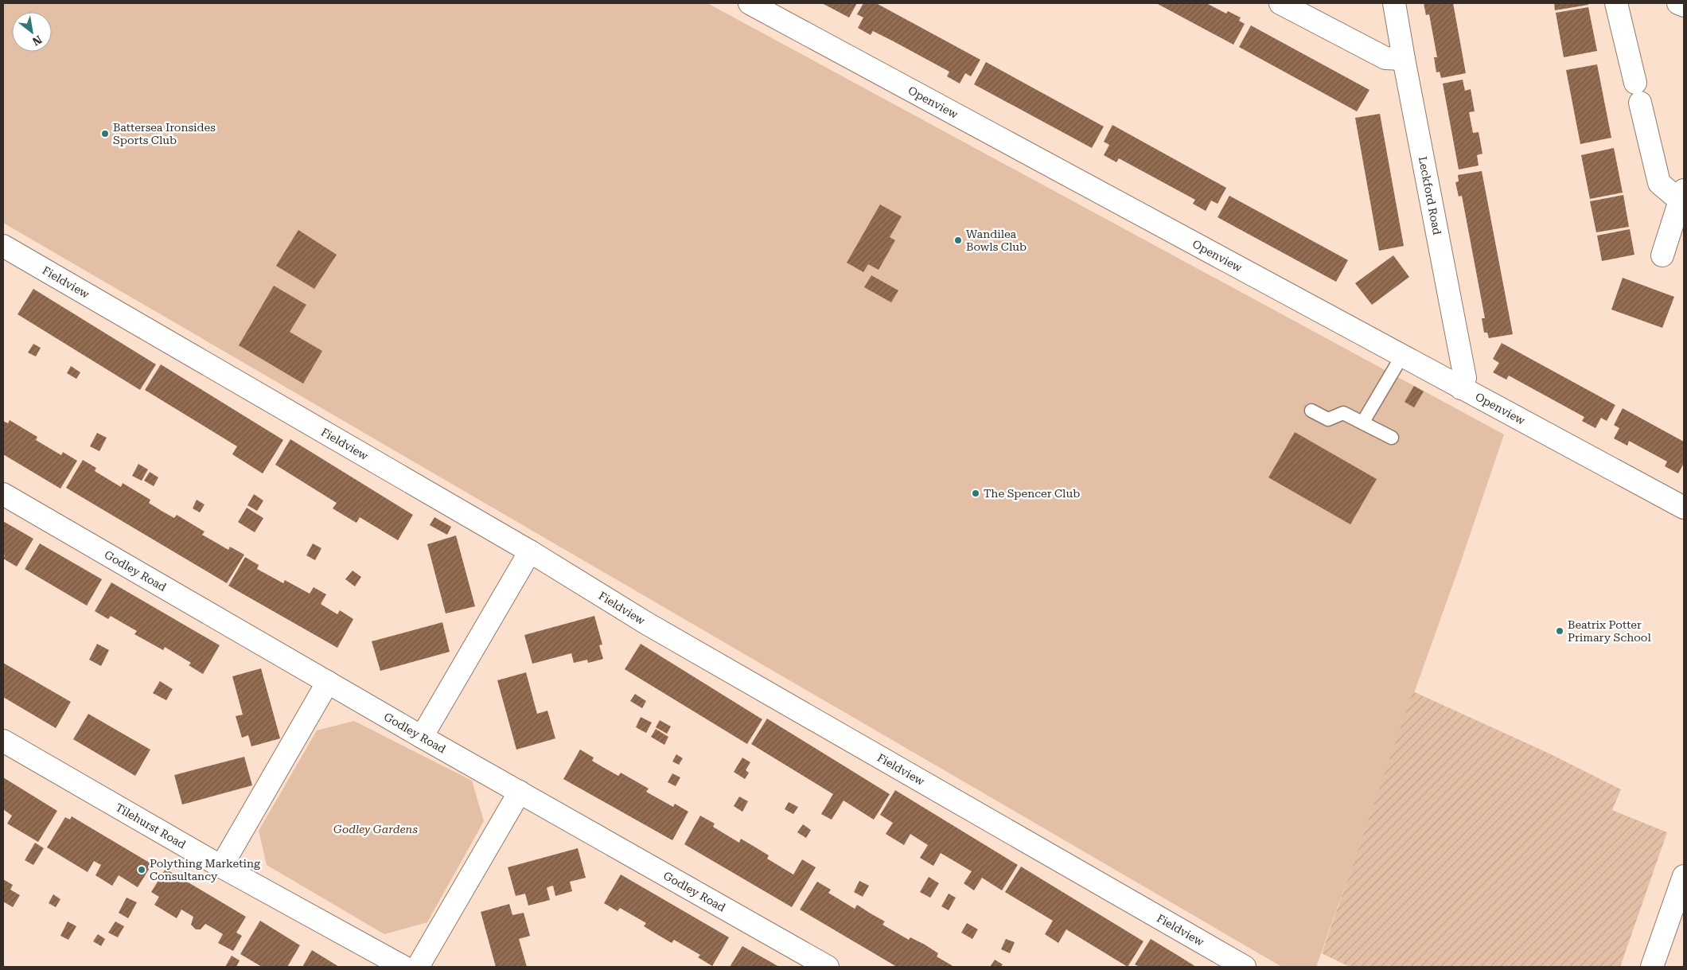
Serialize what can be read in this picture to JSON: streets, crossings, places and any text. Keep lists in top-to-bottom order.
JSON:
{
  "streets": {
    "street": [
      "Openview",
      "Leckford Road",
      "Fieldview",
      "Godley Road",
      "Tilehurst Road"
    ]
  },
  "crossings": [
    ["Openview", "Leckford Road"]
  ],
  "parks": ["Godley Gardens"],
  "places": [
    "Battersea Ironsides Sports Club",
    "Wandilea Bowls Club",
    "The Spencer Club",
    "Beatrix Potter Primary School",
    "Polything Marketing Consultancy"
  ],
  "north": "bottom right"
}
